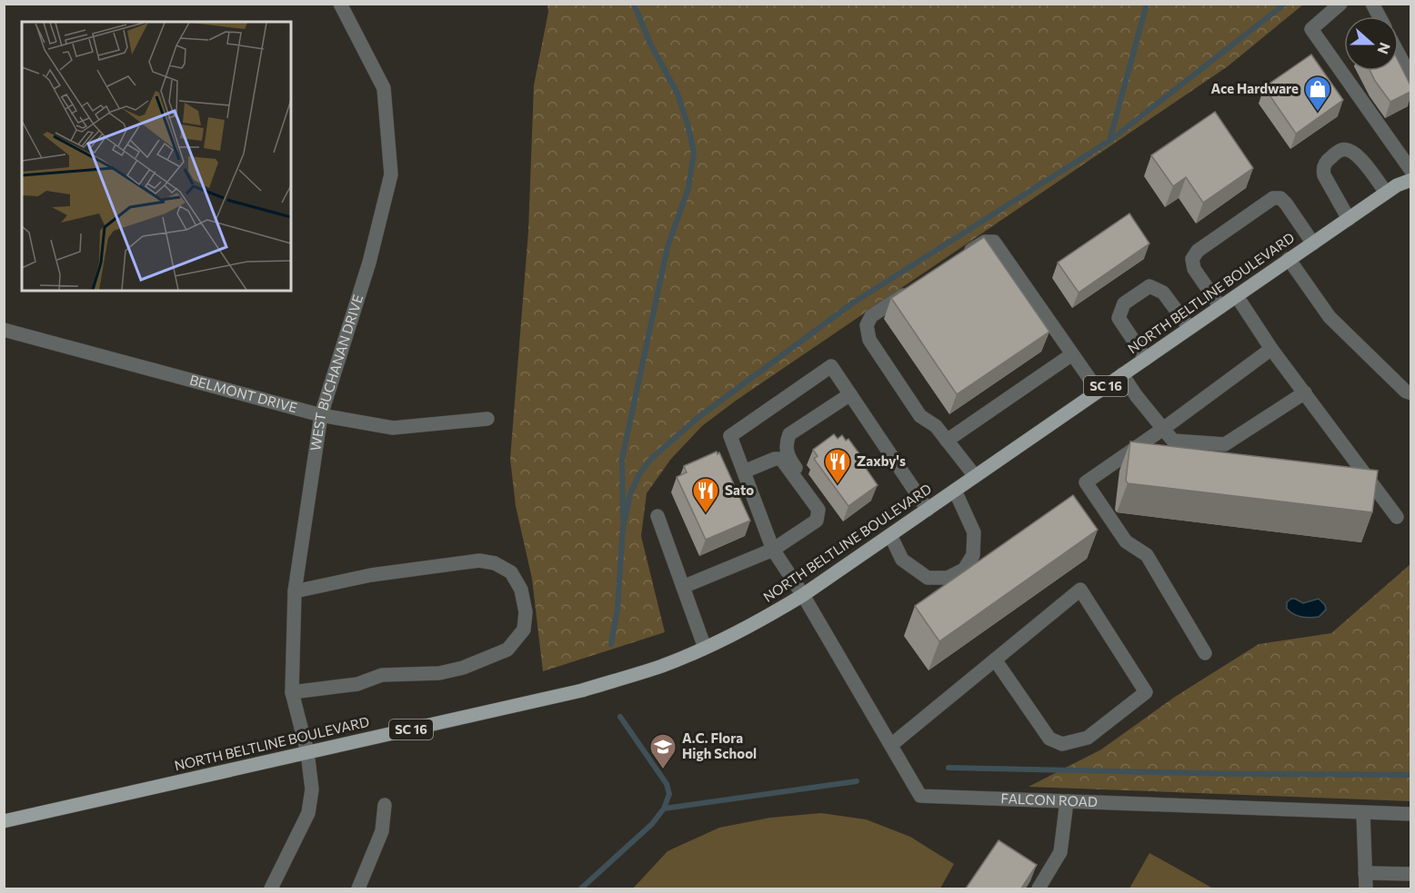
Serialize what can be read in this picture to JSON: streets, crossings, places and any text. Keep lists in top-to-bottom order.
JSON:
{
  "streets": {
    "main road": ["NORTH BELTLINE BOULEVARD", "SC 16"],
    "street": ["WEST BUCHANAN DRIVE", "BELMONT DRIVE", "FALCON ROAD"]
  },
  "crossings": [
    ["NORTH BELTLINE BOULEVARD", "WEST BUCHANAN DRIVE"],
    ["NORTH BELTLINE BOULEVARD", "FALCON ROAD"],
    ["WEST BUCHANAN DRIVE", "BELMONT DRIVE"]
  ],
  "places": {
    "shop": ["Ace Hardware"],
    "restaurant": ["Zaxby's", "Sato"],
    "school or university": ["A.C. Flora High School"]
  },
  "north": "right"
}
